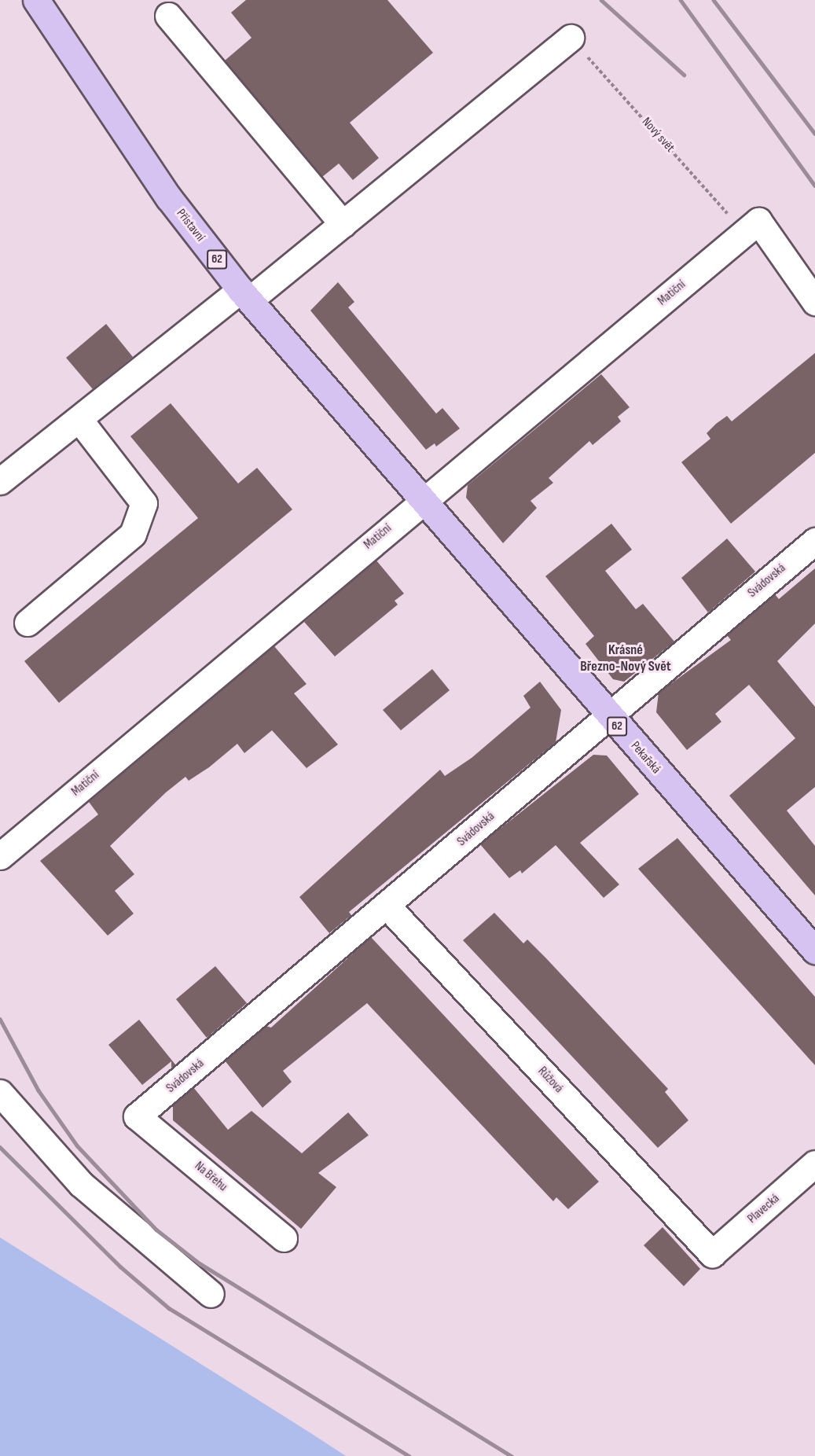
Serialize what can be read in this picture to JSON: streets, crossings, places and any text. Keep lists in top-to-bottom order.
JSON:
{
  "streets": {
    "main road": ["Přístavní", "62", "Pekařská"],
    "street": [
      "Matiční",
      "Svádovská",
      "Růžová",
      "Na Břehu",
      "Plavecká"
    ],
    "path": ["Nový svět"]
  },
  "crossings": [
    ["Nový svět", "Matiční"],
    ["Přístavní", "Matiční"],
    ["Přístavní", "Pekařská"],
    ["Matiční", "Pekařská"],
    ["Svádovská", "Pekařská"],
    ["Svádovská", "Růžová"],
    ["Svádovská", "Na Břehu"],
    ["Růžová", "Plavecká"]
  ],
  "districts": ["Krásné Březno-Nový Svět"]
}
